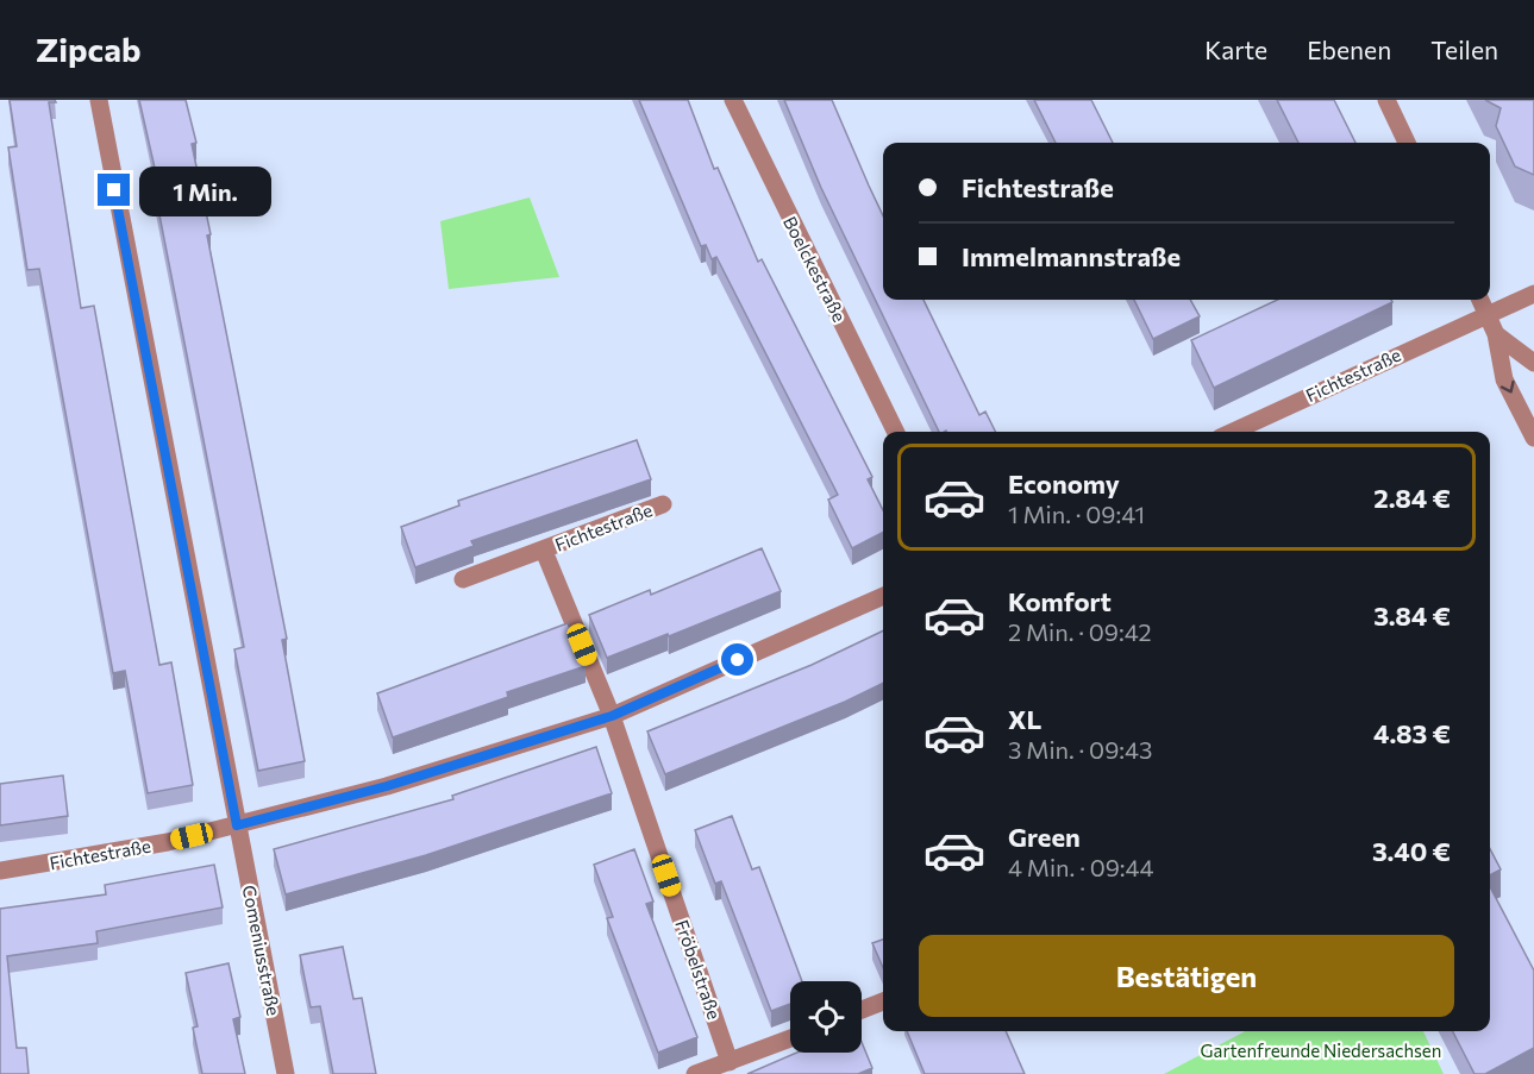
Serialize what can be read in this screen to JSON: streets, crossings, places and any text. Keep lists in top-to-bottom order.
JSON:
{
  "streets": {
    "street": [
      "Boelckestraße",
      "Fichtestraße",
      "Comeniusstraße",
      "Fröbelstraße"
    ]
  },
  "crossings": [
    ["Fichtestraße", "Comeniusstraße"],
    ["Fichtestraße", "Fröbelstraße"]
  ],
  "parks": ["Gartenfreunde Niedersachsen"],
  "page": {
    "header": "Zipcab",
    "nav": ["Karte", "Ebenen", "Teilen"],
    "banner": ["Fichtestraße", "Immelmannstraße"],
    "bubble": "1 Min.",
    "list": [
      {
        "name": "Economy",
        "note": "1 Min. · 09:41",
        "value": "2.84 €"
      },
      {
        "name": "Komfort",
        "note": "2 Min. · 09:42",
        "value": "3.84 €"
      },
      {
        "name": "XL",
        "note": "3 Min. · 09:43",
        "value": "4.83 €"
      },
      {
        "name": "Green",
        "note": "4 Min. · 09:44",
        "value": "3.40 €"
      }
    ],
    "buttons": "Bestätigen"
  }
}
